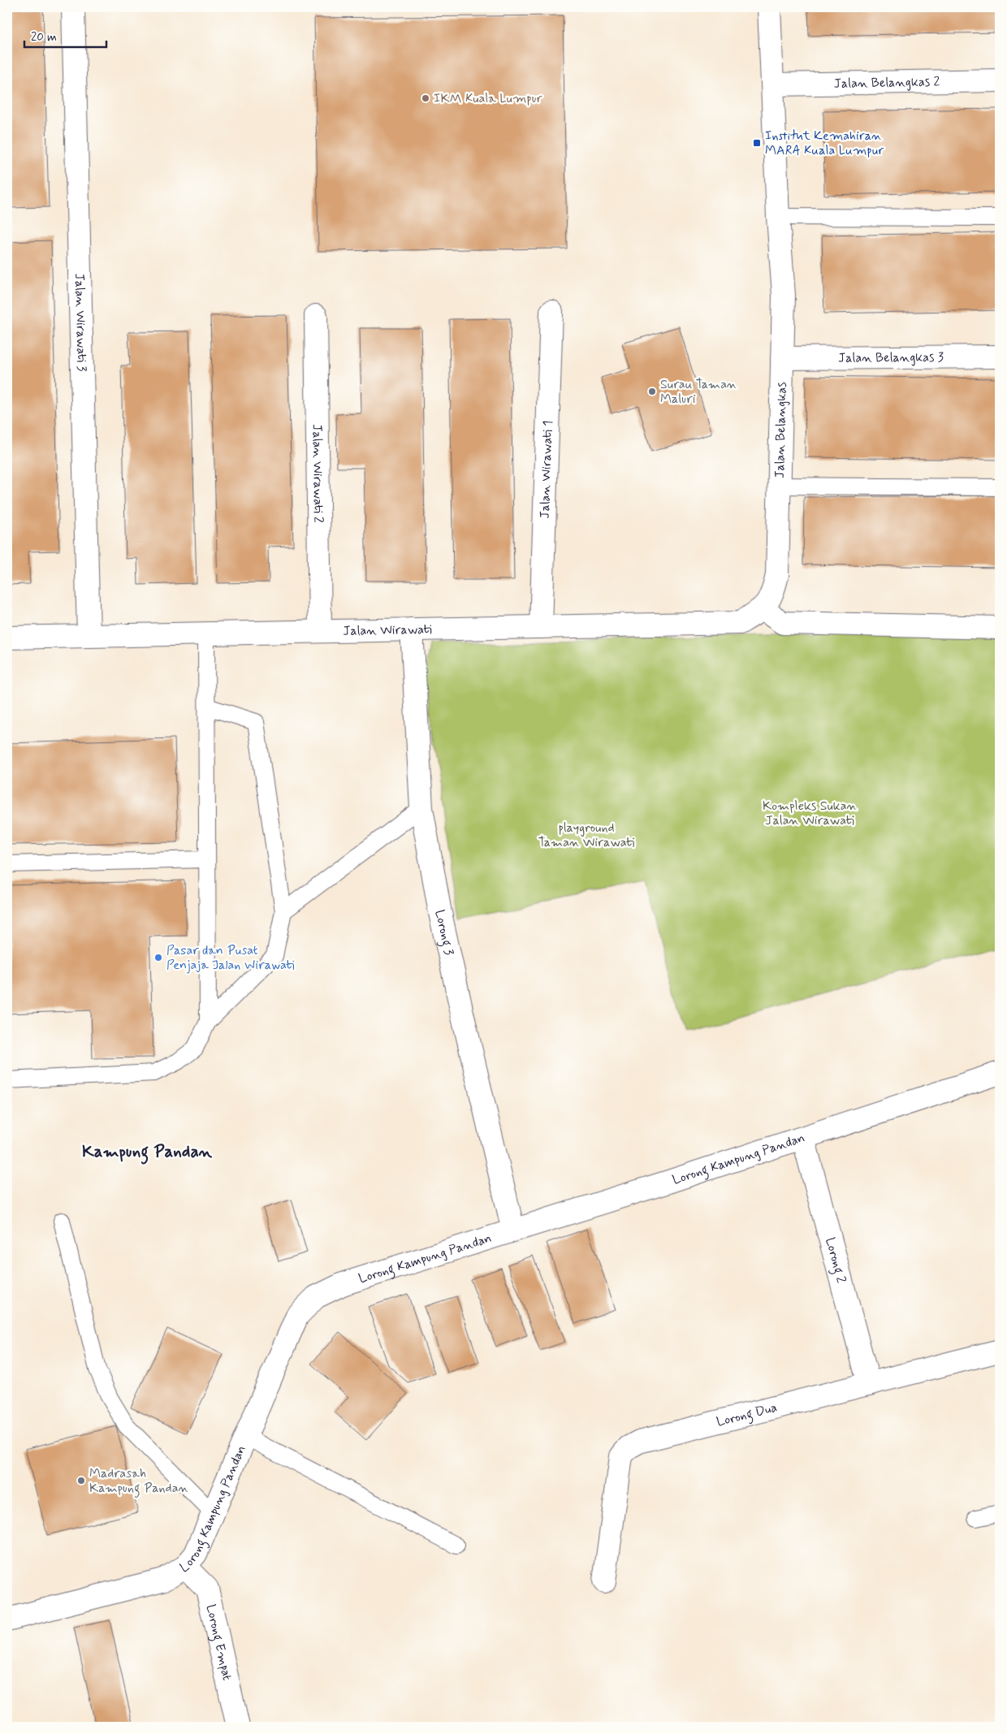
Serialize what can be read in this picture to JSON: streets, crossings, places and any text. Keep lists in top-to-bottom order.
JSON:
{
  "streets": {
    "street": [
      "Jalan Belangkas 2",
      "Jalan Wirawati 3",
      "Jalan Belangkas 3",
      "Jalan Belangkas",
      "Jalan Wirawati 1",
      "Jalan Wirawati 2",
      "Jalan Wirawati",
      "Lorong 3",
      "Lorong Kampung Pandan",
      "Lorong 2",
      "Lorong Dua",
      "Lorong Empat"
    ]
  },
  "crossings": [
    ["Jalan Belangkas 2", "Jalan Belangkas"],
    ["Jalan Wirawati 3", "Jalan Wirawati"],
    ["Jalan Belangkas 3", "Jalan Belangkas"],
    ["Jalan Belangkas", "Jalan Wirawati"],
    ["Jalan Wirawati 1", "Jalan Wirawati"],
    ["Jalan Wirawati 2", "Jalan Wirawati"],
    ["Jalan Wirawati", "Lorong 3"],
    ["Lorong 3", "Lorong Kampung Pandan"],
    ["Lorong Kampung Pandan", "Lorong 2"],
    ["Lorong Kampung Pandan", "Lorong Empat"],
    ["Lorong 2", "Lorong Dua"]
  ],
  "districts": ["Kampung Pandan"],
  "parks": ["Kompleks Sukan Jalan Wirawati", "playground Taman Wirawati"],
  "places": {
    "other": [
      "IKM Kuala Lumpur",
      "Surau Taman Maluri",
      "Pasar dan Pusat Penjaja Jalan Wirawati",
      "Madrasah Kampung Pandan"
    ],
    "transit": ["Institut Kemahiran MARA Kuala Lumpur"]
  },
  "scale_bar": "20 m"
}
